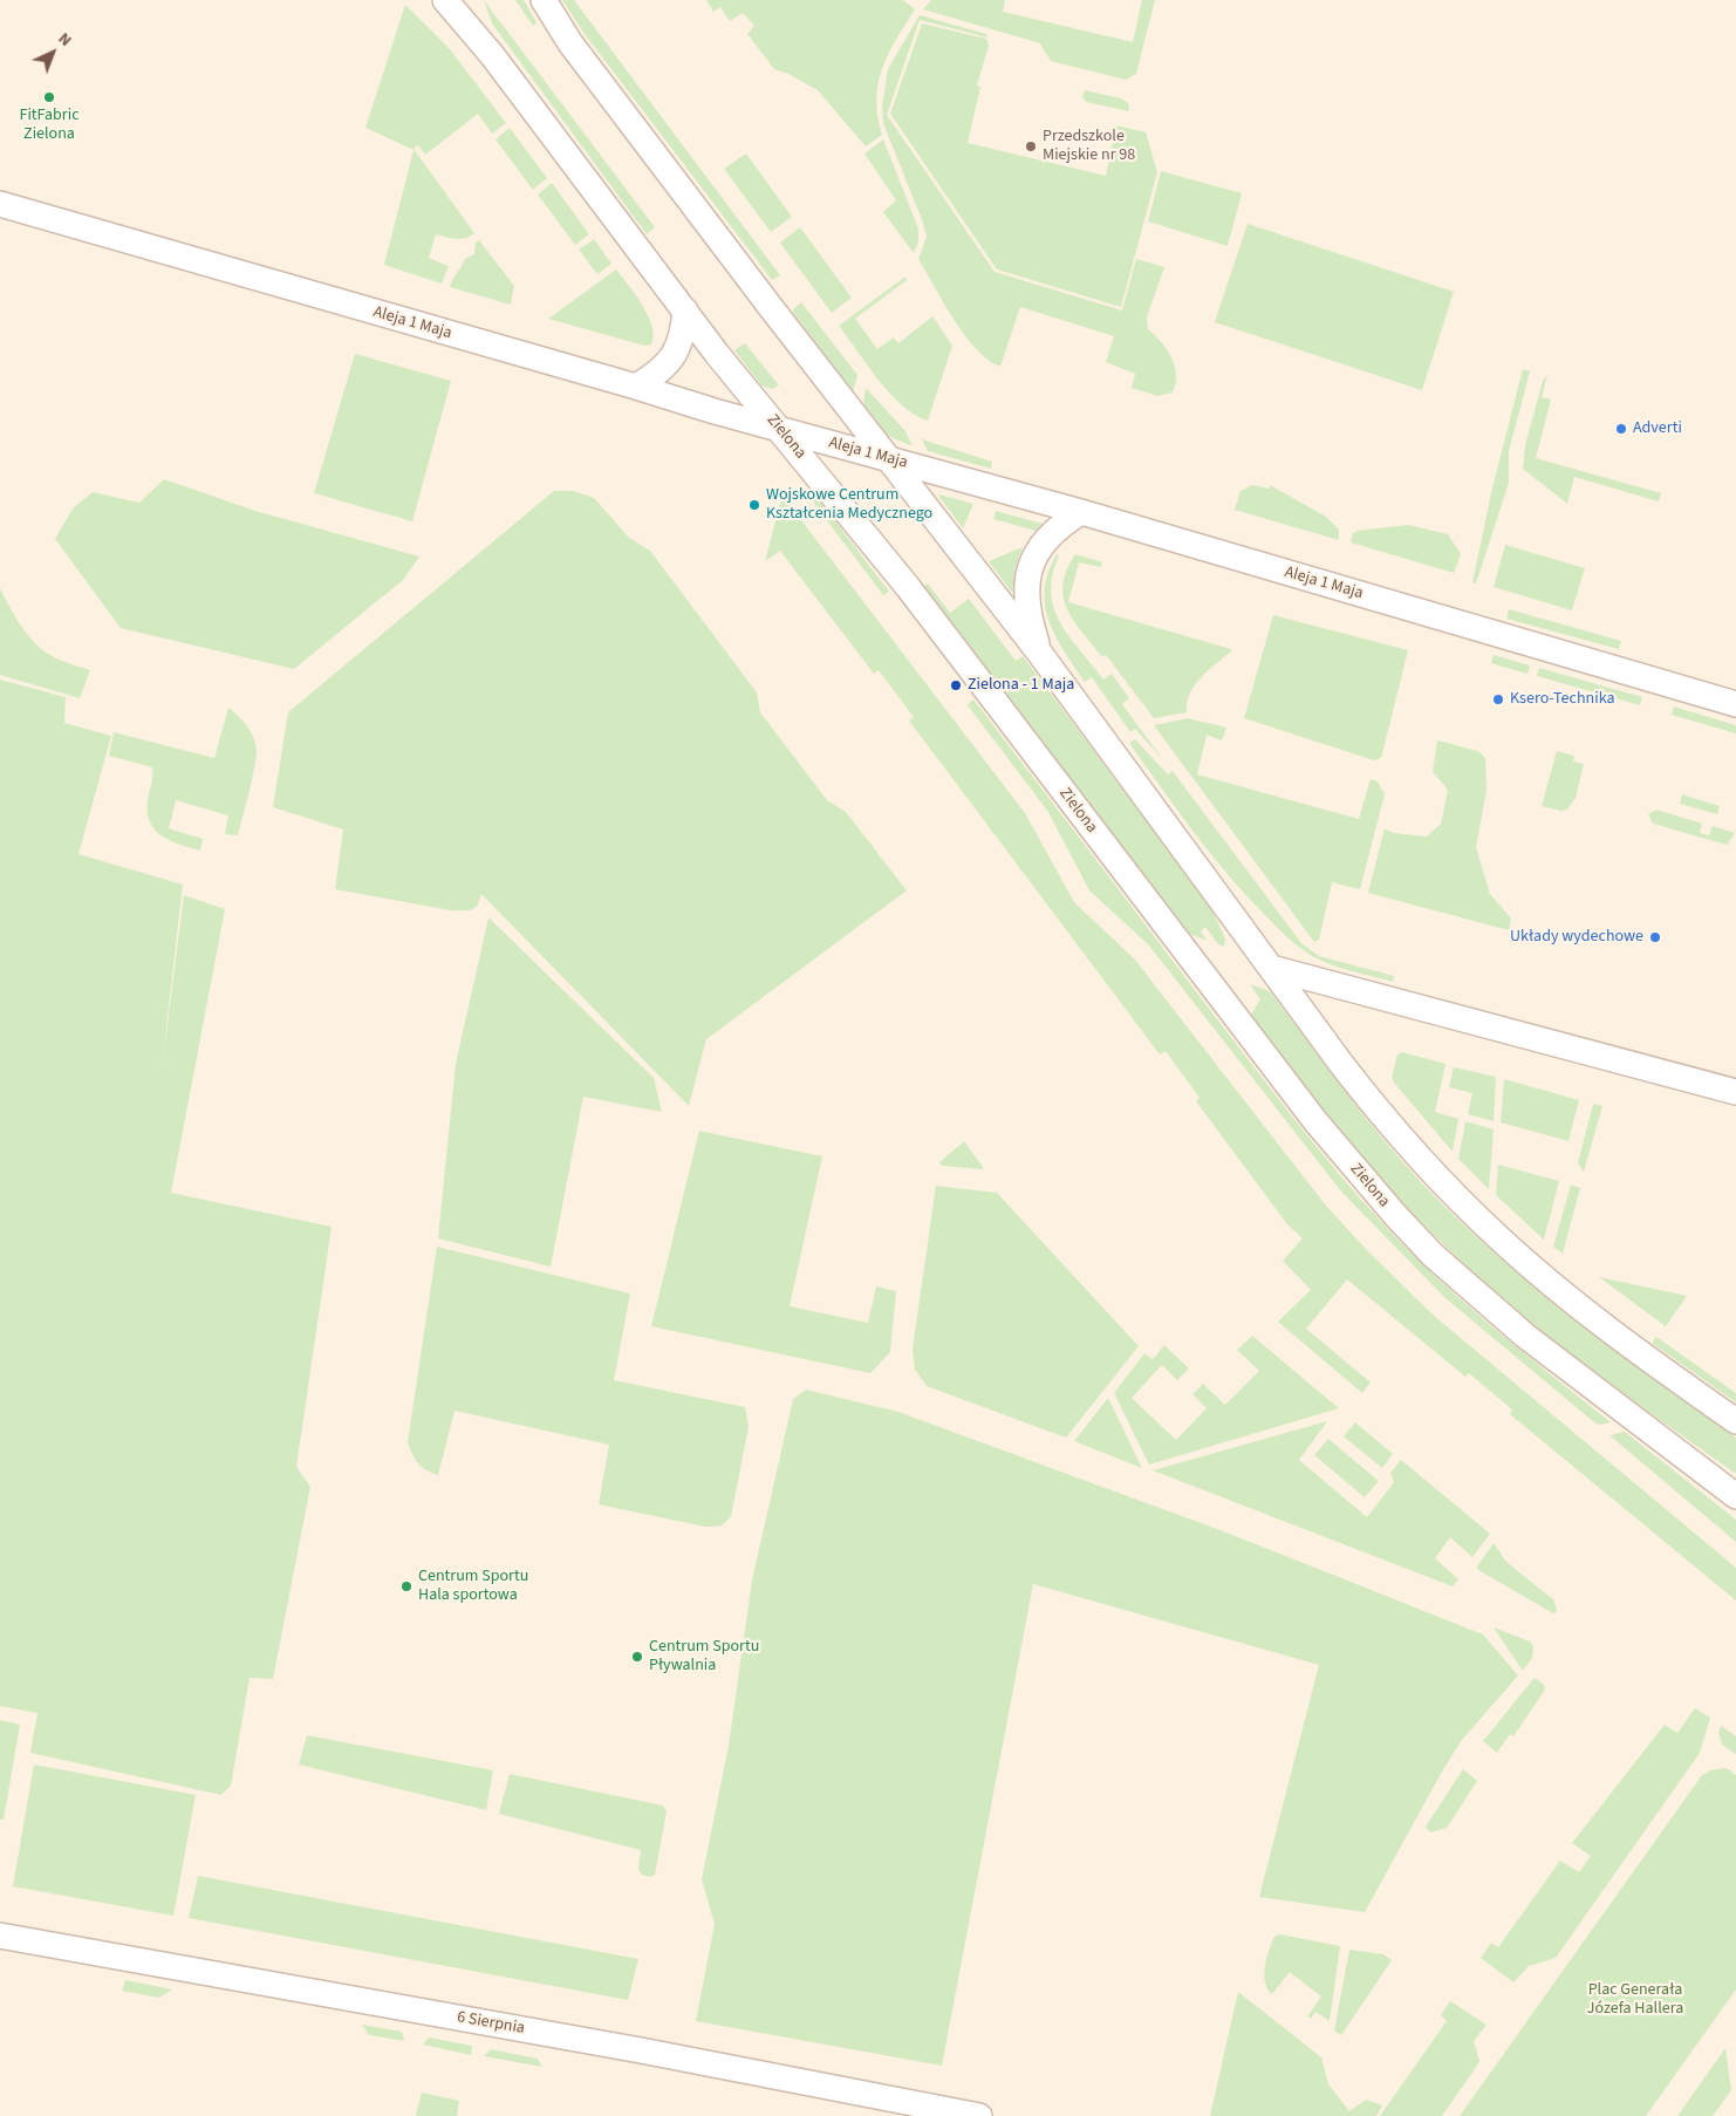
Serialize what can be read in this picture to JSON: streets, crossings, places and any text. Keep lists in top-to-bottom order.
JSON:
{
  "streets": {
    "street": ["Aleja 1 Maja", "Zielona", "6 Sierpnia"]
  },
  "crossings": [
    ["Aleja 1 Maja", "Zielona"]
  ],
  "parks": ["Plac Generała Józefa Hallera"],
  "places": [
    "FitFabric Zielona",
    "Przedszkole Miejskie nr 98",
    "Adverti",
    "Wojskowe Centrum Kształcenia Medycznego",
    "Zielona - 1 Maja",
    "Ksero-Technika",
    "Układy wydechowe",
    "Centrum Sportu Hala sportowa",
    "Centrum Sportu Pływalnia"
  ],
  "north": "top right"
}
